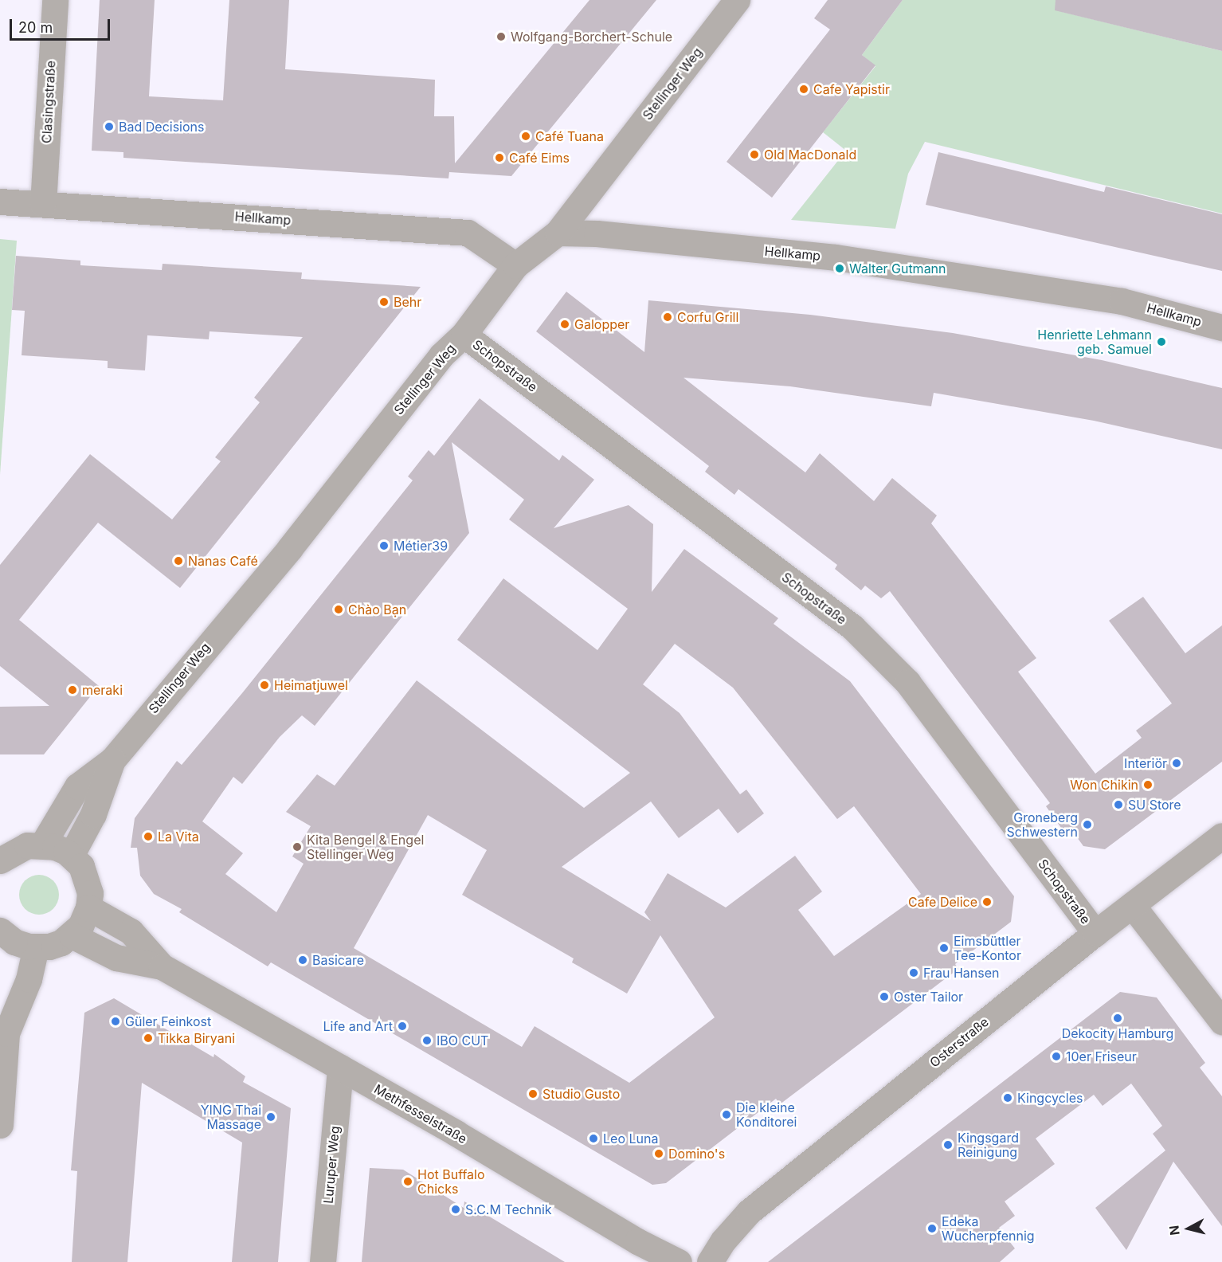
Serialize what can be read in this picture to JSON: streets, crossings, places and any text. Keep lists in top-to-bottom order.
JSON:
{
  "streets": {
    "street": [
      "Stellinger Weg",
      "Clasingstraße",
      "Hellkamp",
      "Schopstraße",
      "Osterstraße",
      "Methfesselstraße",
      "Luruper Weg"
    ]
  },
  "crossings": [
    ["Stellinger Weg", "Hellkamp"],
    ["Stellinger Weg", "Schopstraße"],
    ["Clasingstraße", "Hellkamp"],
    ["Schopstraße", "Osterstraße"],
    ["Methfesselstraße", "Luruper Weg"]
  ],
  "places": [
    "Wolfgang-Borchert-Schule",
    "Cafe Yapistir",
    "Bad Decisions",
    "Café Tuana",
    "Old MacDonald",
    "Café Eims",
    "Walter Gutmann",
    "Behr",
    "Corfu Grill",
    "Galopper",
    "Henriette Lehmann geb. Samuel",
    "Métier39",
    "Nanas Café",
    "Chào Bạn",
    "Heimatjuwel",
    "meraki",
    "Interiör",
    "Won Chikin",
    "SU Store",
    "Groneberg Schwestern",
    "La Vita",
    "Kita Bengel & Engel Stellinger Weg",
    "Cafe Delice",
    "Eimsbüttler Tee-Kontor",
    "Basicare",
    "Frau Hansen",
    "Oster Tailor",
    "Dekocity Hamburg",
    "Güler Feinkost",
    "Life and Art",
    "Tikka Biryani",
    "IBO CUT",
    "10er Friseur",
    "Studio Gusto",
    "Kingcycles",
    "Die kleine Konditorei",
    "YING Thai Massage",
    "Leo Luna",
    "Kingsgard Reinigung",
    "Domino's",
    "Hot Buffalo Chicks",
    "S.C.M Technik",
    "Edeka Wucherpfennig"
  ],
  "scale_bar": "20 m",
  "north": "left"
}
